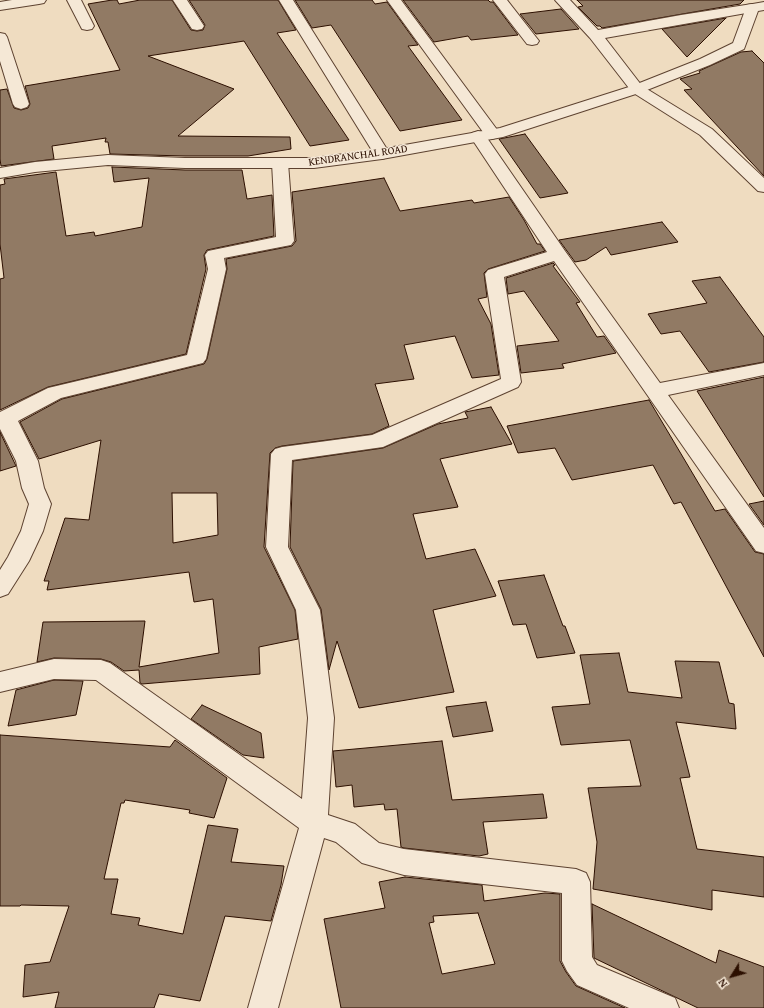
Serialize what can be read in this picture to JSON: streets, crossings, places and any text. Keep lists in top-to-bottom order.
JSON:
{
  "streets": {
    "street": ["KENDRANCHAL ROAD"]
  },
  "north": "bottom left"
}
